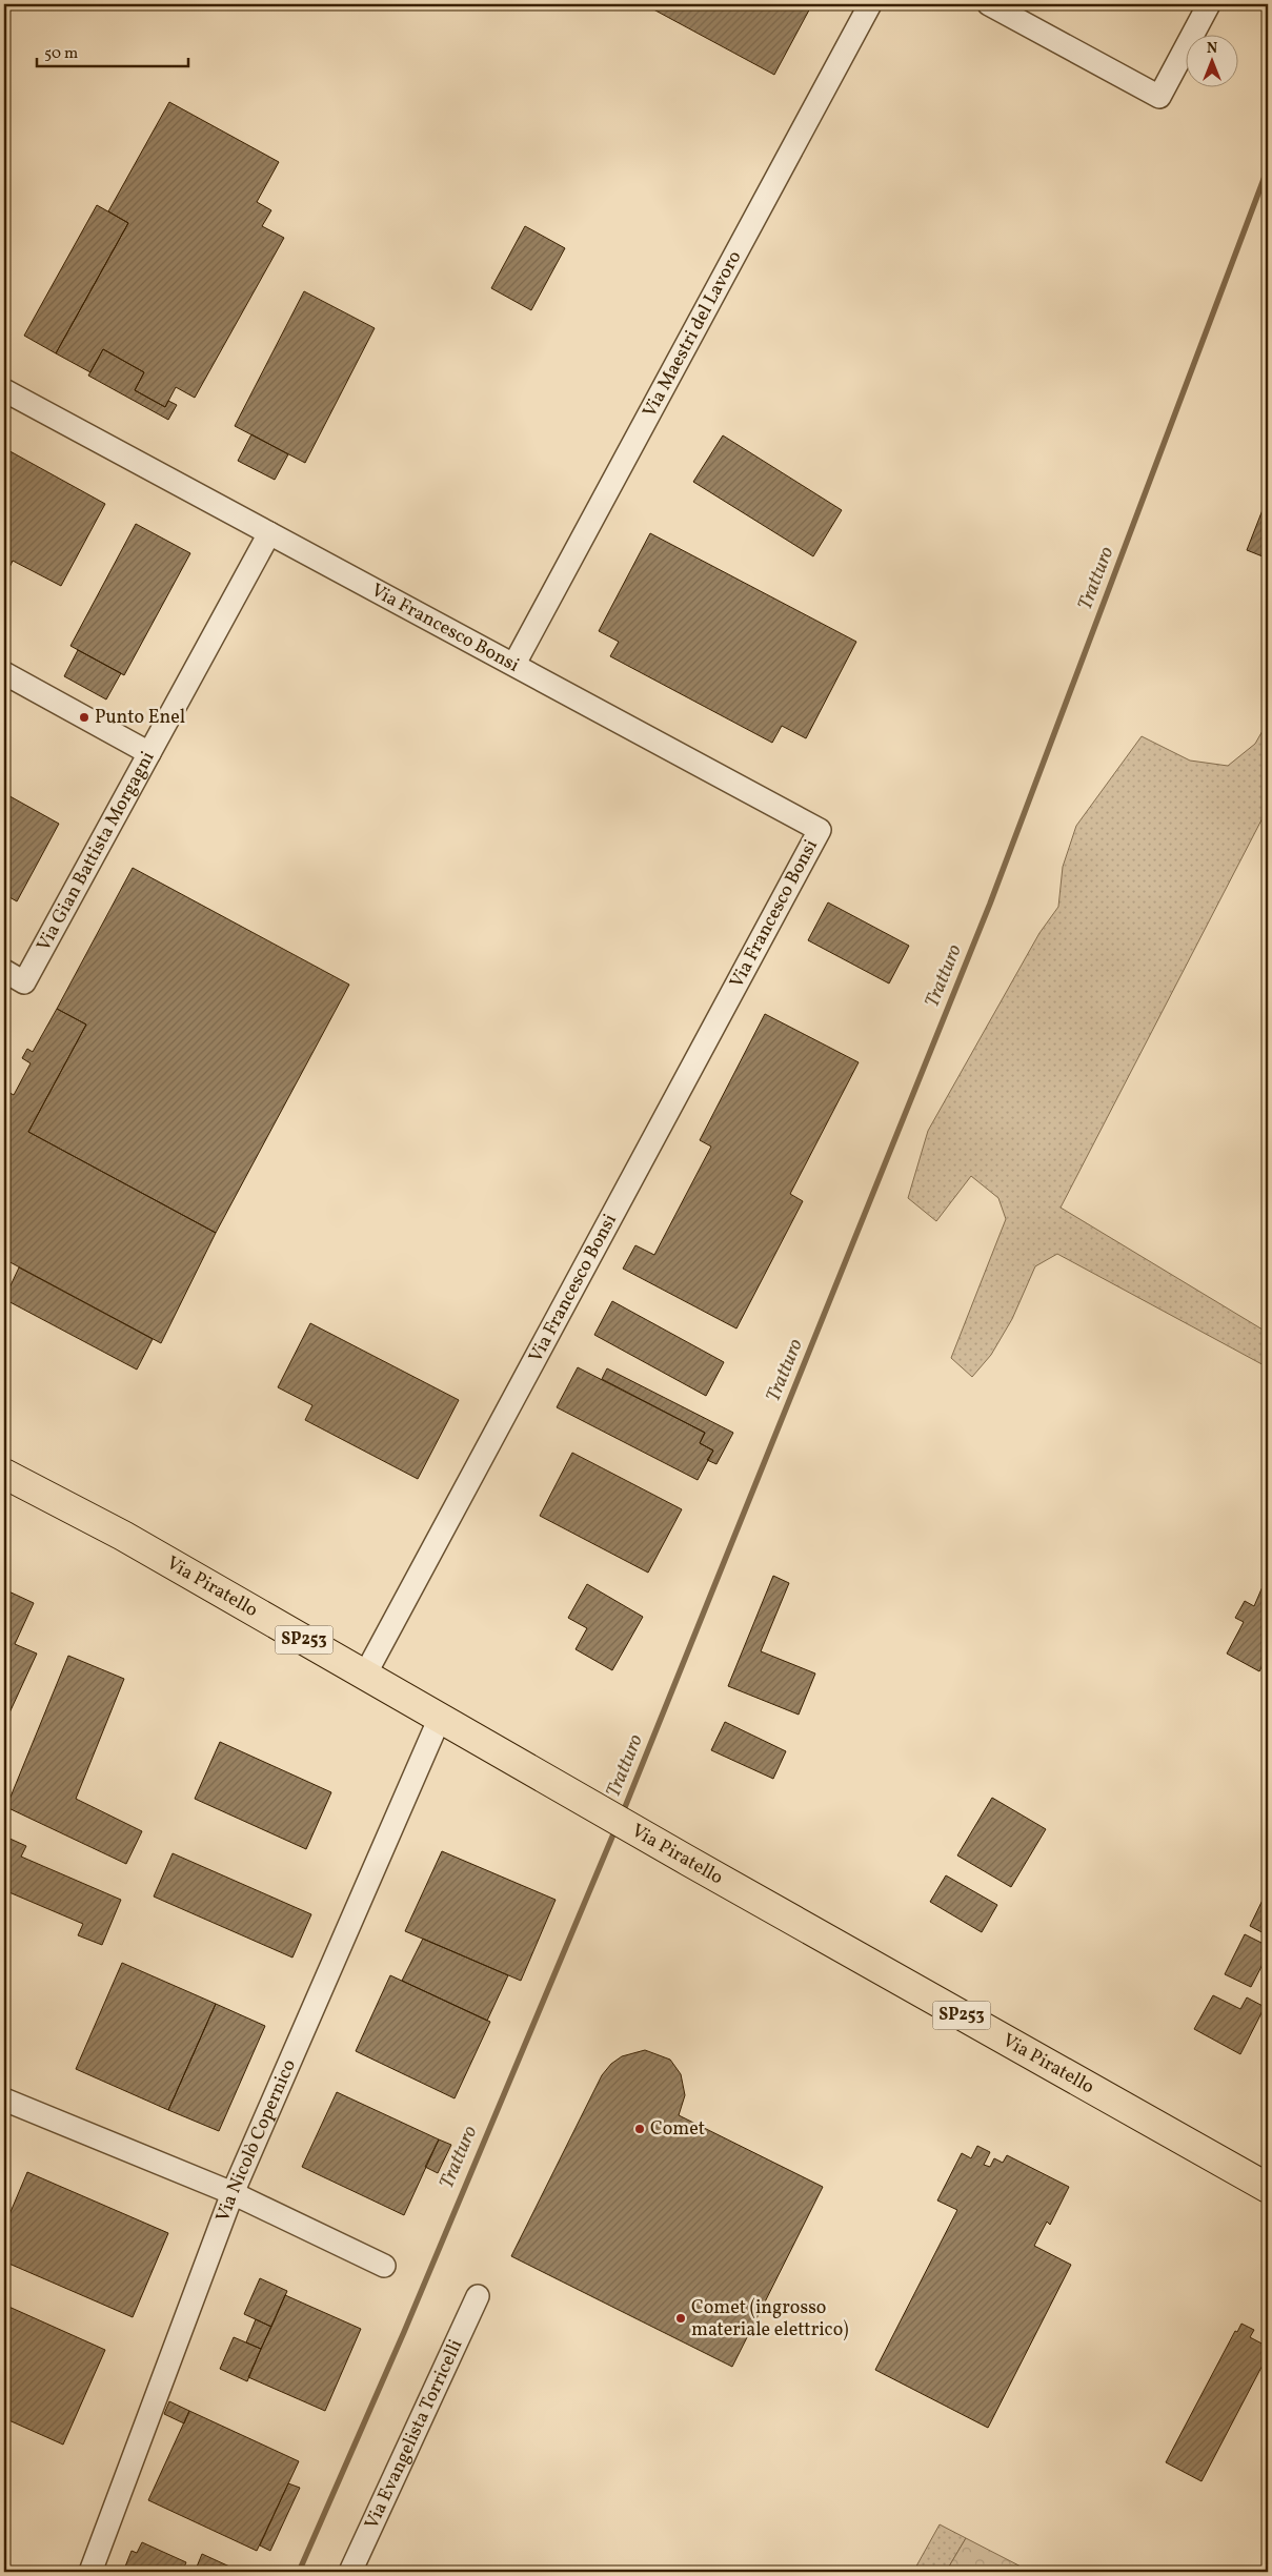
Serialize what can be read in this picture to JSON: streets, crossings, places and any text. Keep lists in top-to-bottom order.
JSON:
{
  "streets": {
    "main road": ["Via Piratello", "SP253"],
    "street": [
      "Via Maestri del Lavoro",
      "Via Francesco Bonsi",
      "Via Gian Battista Morgagni",
      "Via Nicolò Copernico",
      "Via Evangelista Torricelli"
    ]
  },
  "crossings": [
    ["Via Maestri del Lavoro", "Via Francesco Bonsi"],
    ["Via Francesco Bonsi", "Via Gian Battista Morgagni"],
    ["Via Francesco Bonsi", "Via Piratello"],
    ["Via Piratello", "Via Nicolò Copernico"]
  ],
  "water": ["Tratturo"],
  "places": ["Punto Enel", "Comet", "Comet (ingrosso materiale elettrico)"],
  "scale_bar": "50 m",
  "north": "top"
}
